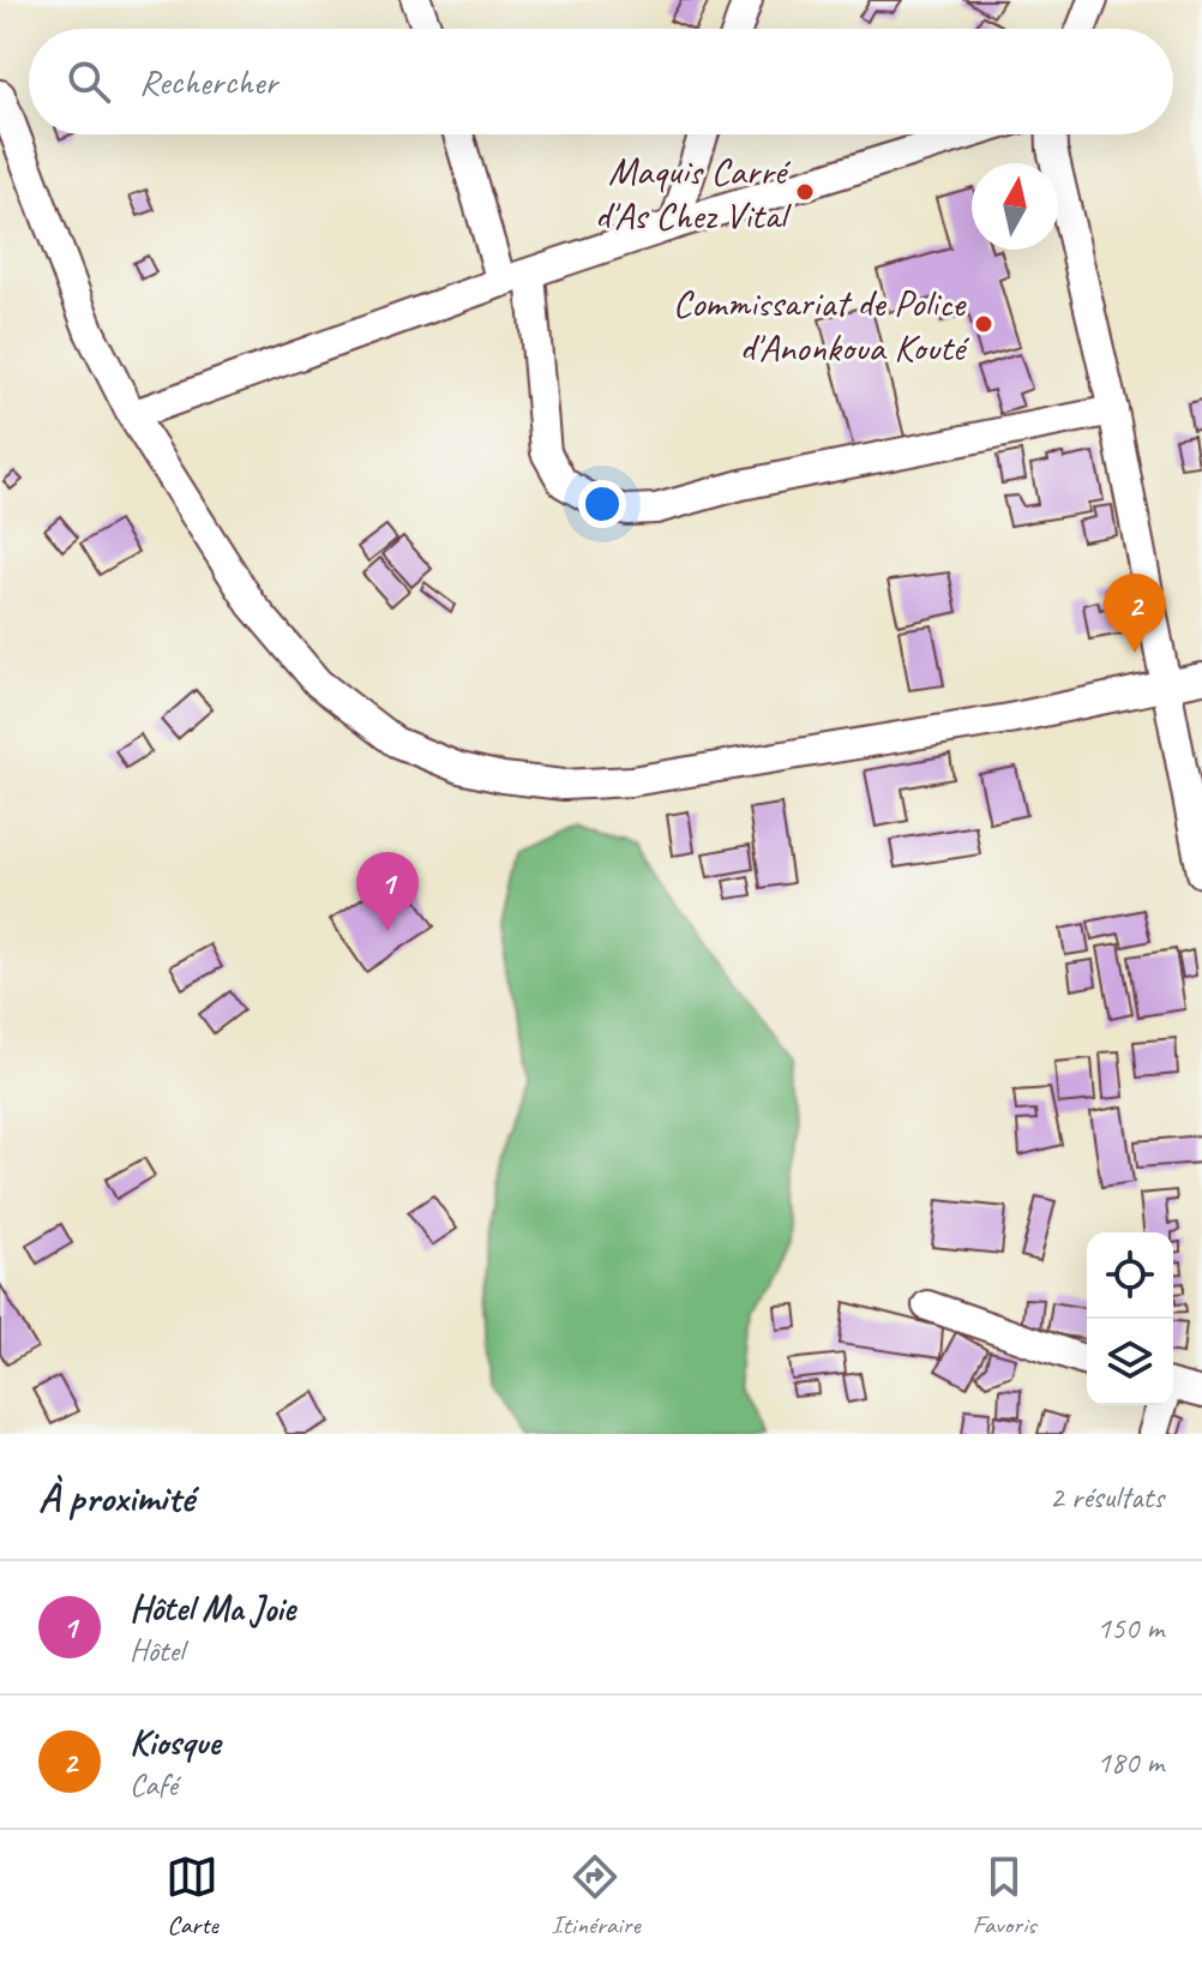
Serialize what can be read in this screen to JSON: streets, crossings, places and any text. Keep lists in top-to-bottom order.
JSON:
{
  "places": ["Maquis Carré d'As Chez Vital", "Commissariat de Police d'Anonkoua Kouté"],
  "north": "top",
  "page": {
    "search": "Rechercher",
    "pins": ["2", "1"],
    "heading": ["À proximité", "2 résultats"],
    "list": [
      {
        "mark": "1",
        "name": "Hôtel Ma Joie",
        "note": "Hôtel",
        "value": "150 m"
      },
      {
        "mark": "2",
        "name": "Kiosque",
        "note": "Café",
        "value": "180 m"
      }
    ],
    "nav": ["Carte", "Itinéraire", "Favoris"]
  }
}
